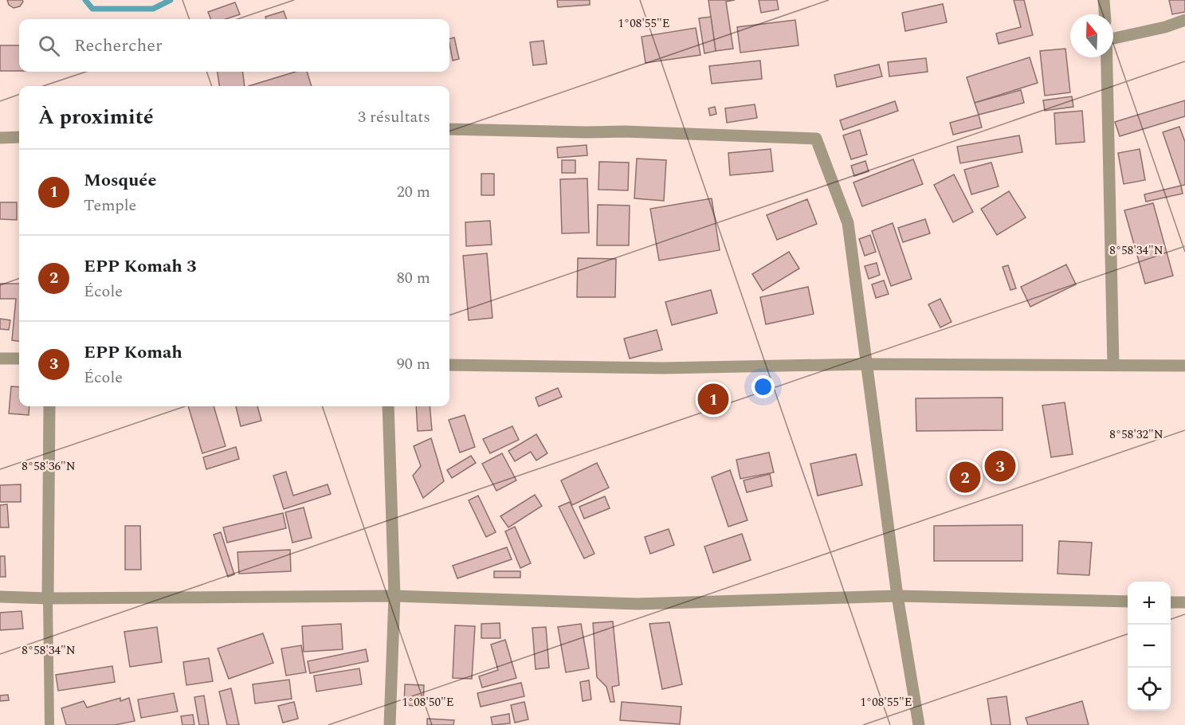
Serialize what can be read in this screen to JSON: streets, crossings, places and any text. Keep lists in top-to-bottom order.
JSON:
{
  "north": "top",
  "page": {
    "search": "Rechercher",
    "heading": ["À proximité", "3 résultats"],
    "list": [
      {
        "mark": "1",
        "name": "Mosquée",
        "note": "Temple",
        "value": "20 m"
      },
      {
        "mark": "2",
        "name": "EPP Komah 3",
        "note": "École",
        "value": "80 m"
      },
      {
        "mark": "3",
        "name": "EPP Komah",
        "note": "École",
        "value": "90 m"
      }
    ],
    "pins": ["1", "3", "2"],
    "map_buttons": ["+", "−"]
  },
  "coordinates": [
    "1°08'55\"E",
    "8°58'34\"N",
    "8°58'32\"N",
    "8°58'36\"N",
    "1°08'50\"E"
  ]
}
